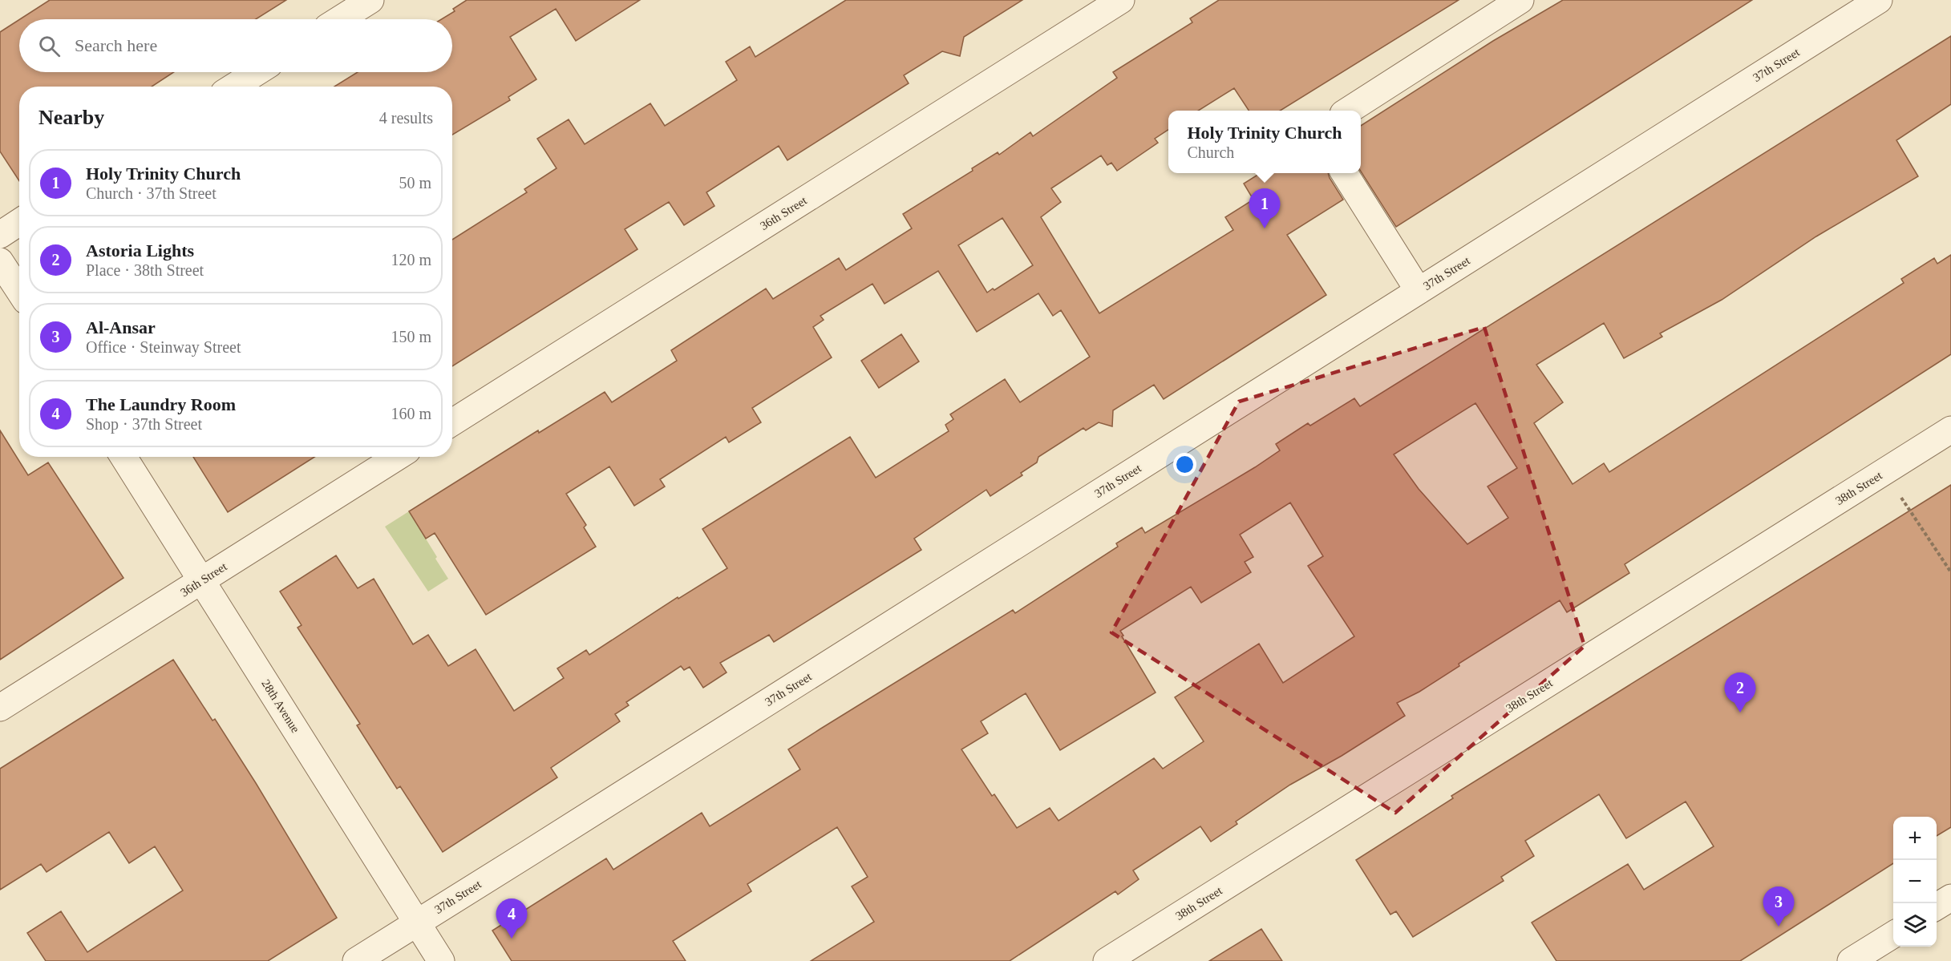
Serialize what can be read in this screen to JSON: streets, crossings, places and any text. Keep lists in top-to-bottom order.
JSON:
{
  "streets": {
    "street": [
      "37th Street",
      "36th Street",
      "38th Street",
      "28th Avenue"
    ]
  },
  "crossings": [
    ["37th Street", "28th Avenue"],
    ["36th Street", "28th Avenue"]
  ],
  "page": {
    "search": "Search here",
    "heading": ["Nearby", "4 results"],
    "popup": ["Holy Trinity Church", "Church"],
    "list": [
      {
        "mark": "1",
        "name": "Holy Trinity Church",
        "note": "Church · 37th Street",
        "value": "50 m"
      },
      {
        "mark": "2",
        "name": "Astoria Lights",
        "note": "Place · 38th Street",
        "value": "120 m"
      },
      {
        "mark": "3",
        "name": "Al-Ansar",
        "note": "Office · Steinway Street",
        "value": "150 m"
      },
      {
        "mark": "4",
        "name": "The Laundry Room",
        "note": "Shop · 37th Street",
        "value": "160 m"
      }
    ],
    "pins": [
      "1",
      "2",
      "3",
      "4"
    ],
    "map_buttons": ["+", "−"]
  }
}
